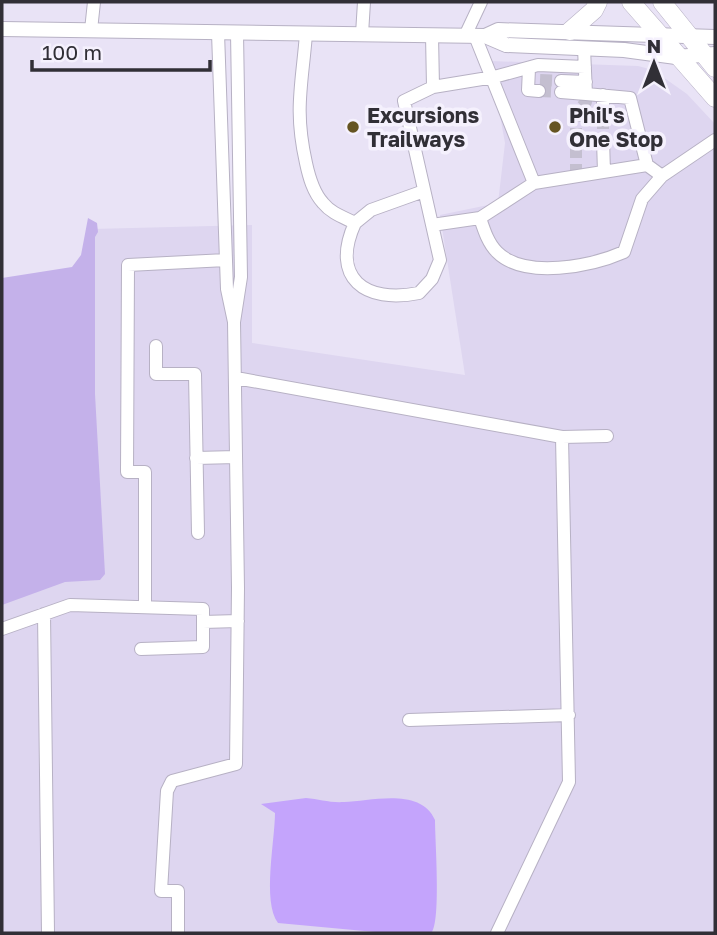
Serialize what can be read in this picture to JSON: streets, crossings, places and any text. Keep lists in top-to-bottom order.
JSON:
{
  "places": ["Excursions Trailways", "Phil's One Stop"],
  "scale_bar": "100 m",
  "north": "top"
}
